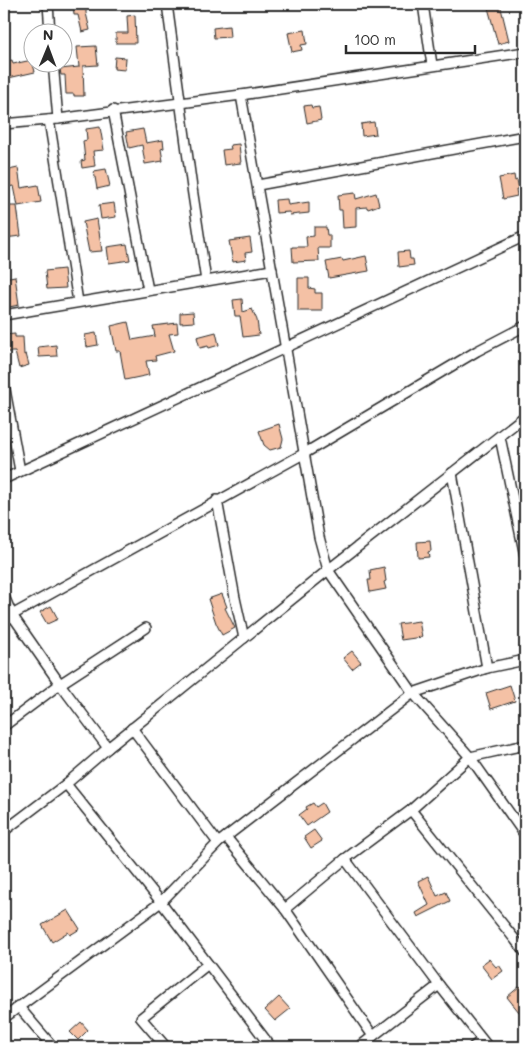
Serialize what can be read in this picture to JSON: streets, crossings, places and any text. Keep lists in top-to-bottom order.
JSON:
{
  "scale_bar": "100 m",
  "north": "top"
}
